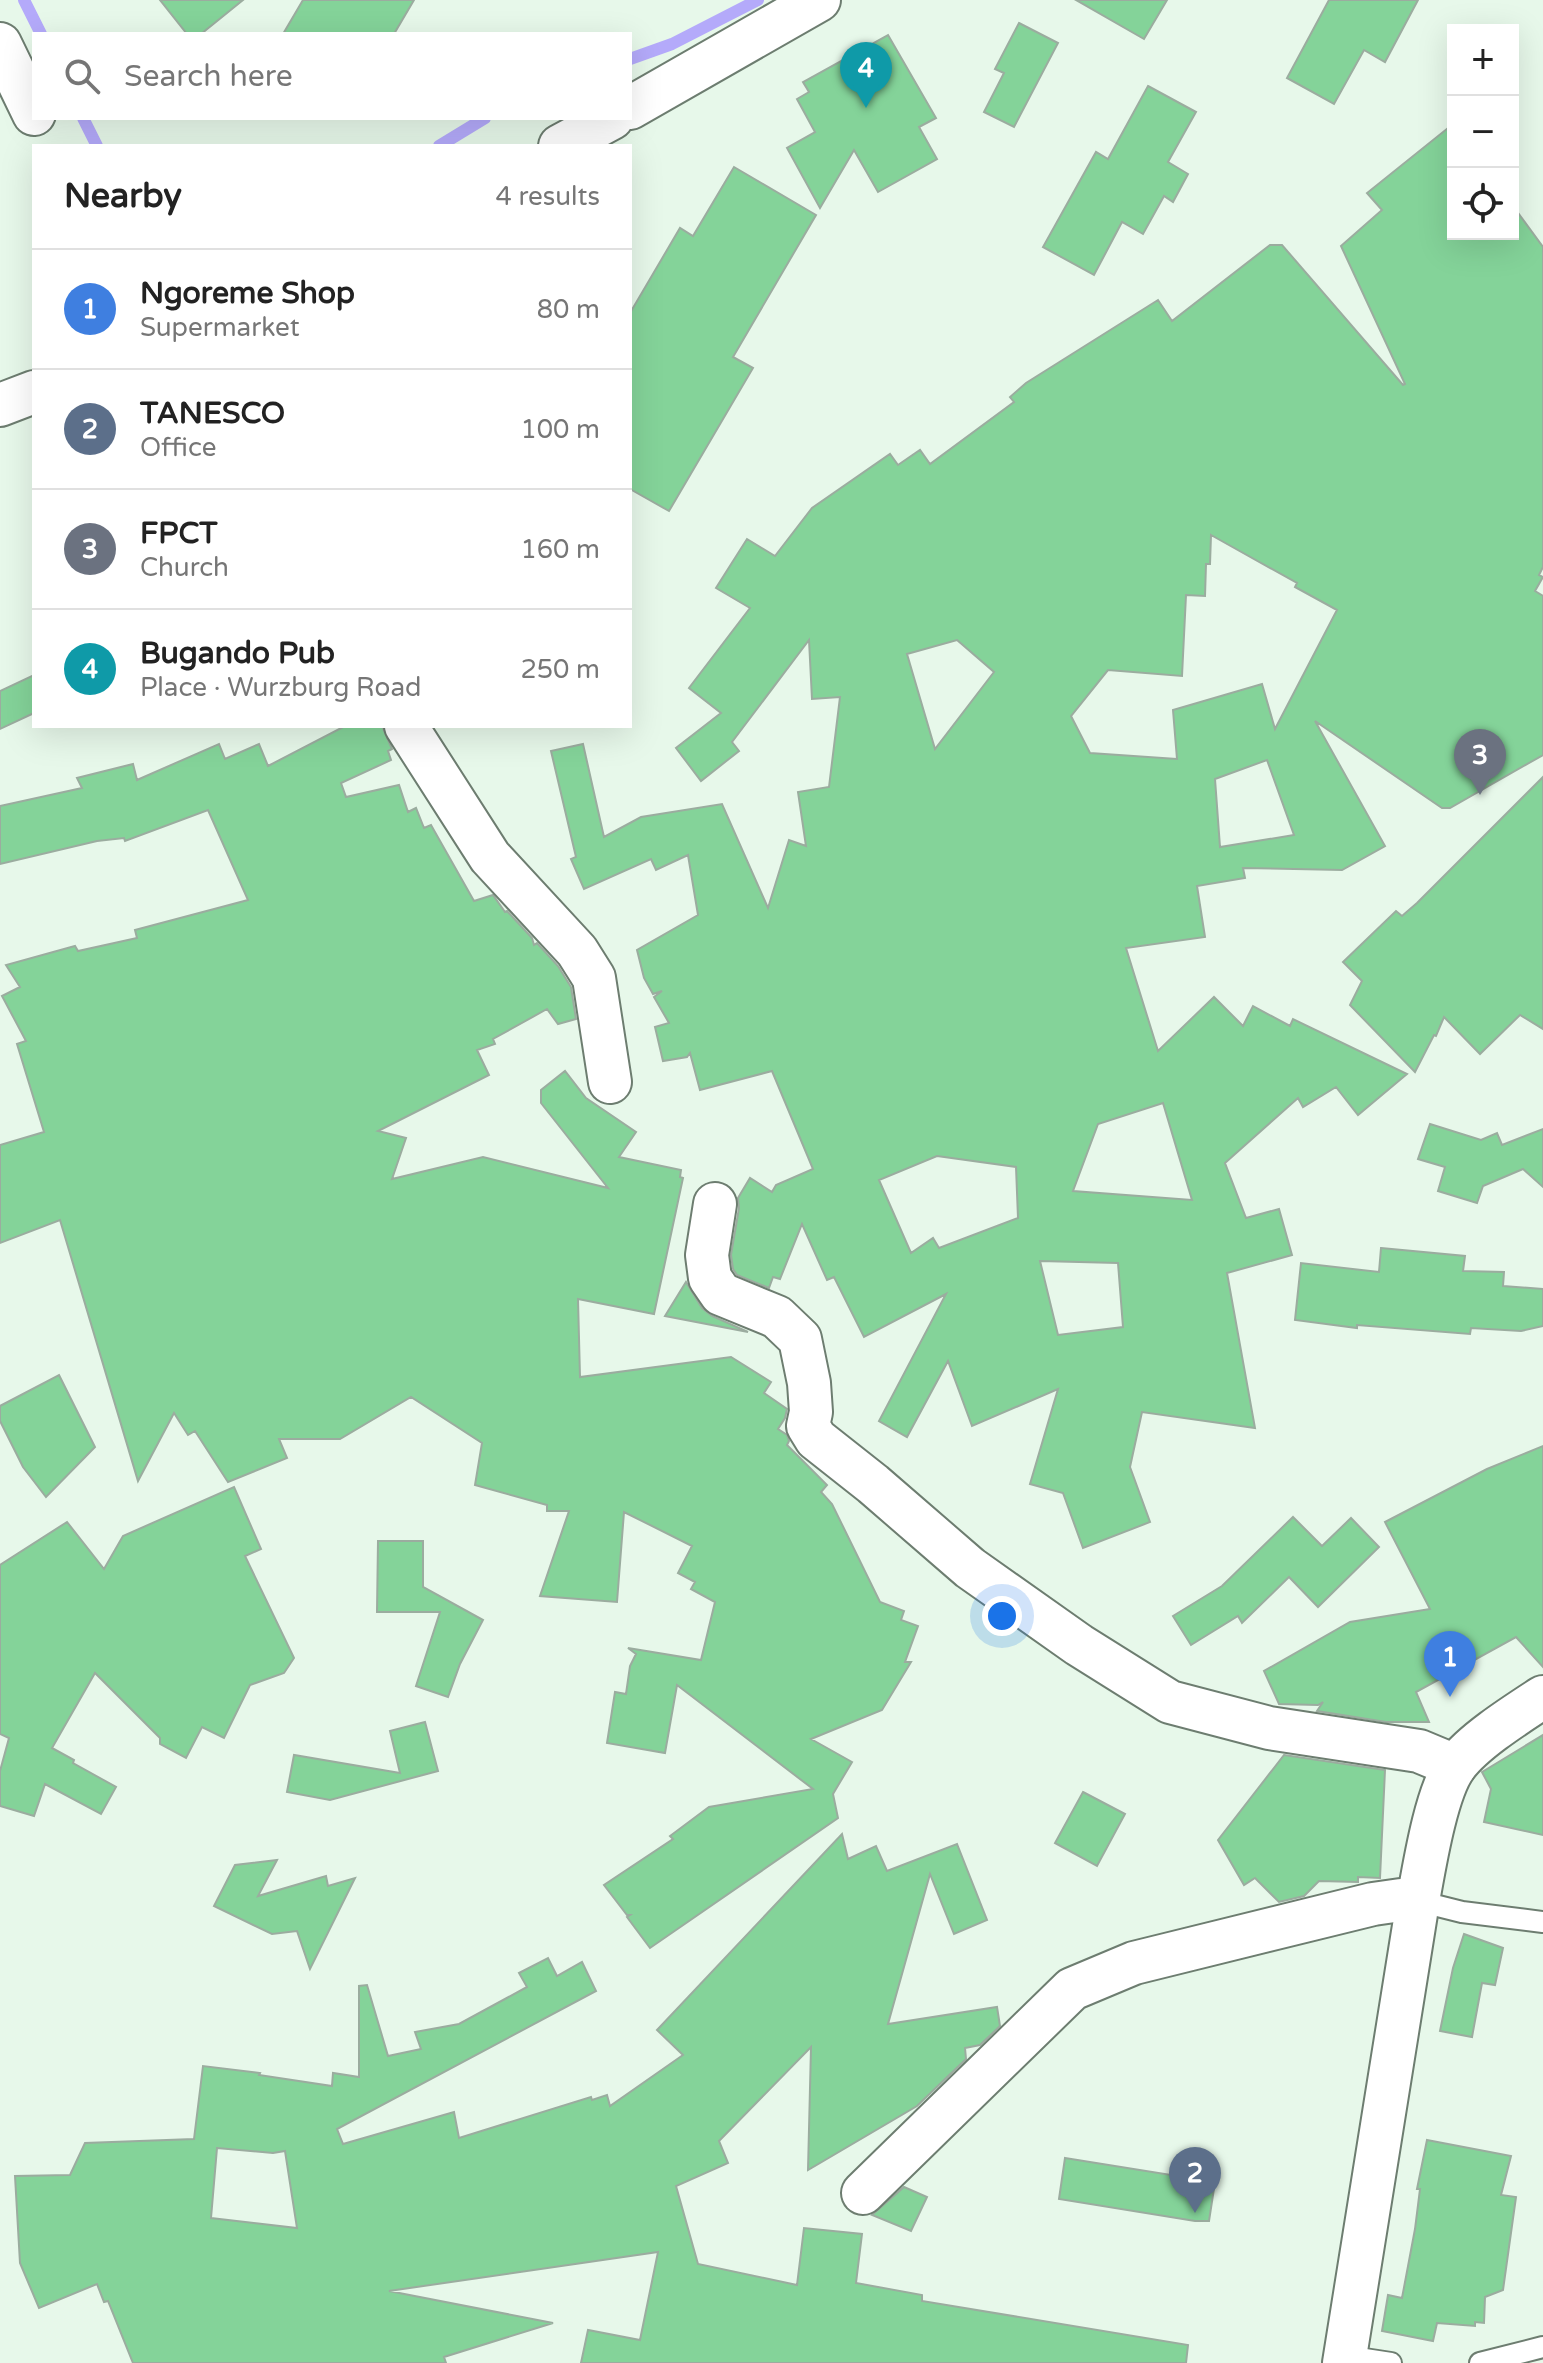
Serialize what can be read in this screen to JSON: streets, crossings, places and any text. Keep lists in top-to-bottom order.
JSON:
{
  "page": {
    "map_buttons": ["+", "−"],
    "search": "Search here",
    "pins": [
      "4",
      "3",
      "1",
      "2"
    ],
    "heading": ["Nearby", "4 results"],
    "list": [
      {
        "mark": "1",
        "name": "Ngoreme Shop",
        "note": "Supermarket",
        "value": "80 m"
      },
      {
        "mark": "2",
        "name": "TANESCO",
        "note": "Office",
        "value": "100 m"
      },
      {
        "mark": "3",
        "name": "FPCT",
        "note": "Church",
        "value": "160 m"
      },
      {
        "mark": "4",
        "name": "Bugando Pub",
        "note": "Place · Wurzburg Road",
        "value": "250 m"
      }
    ]
  }
}
